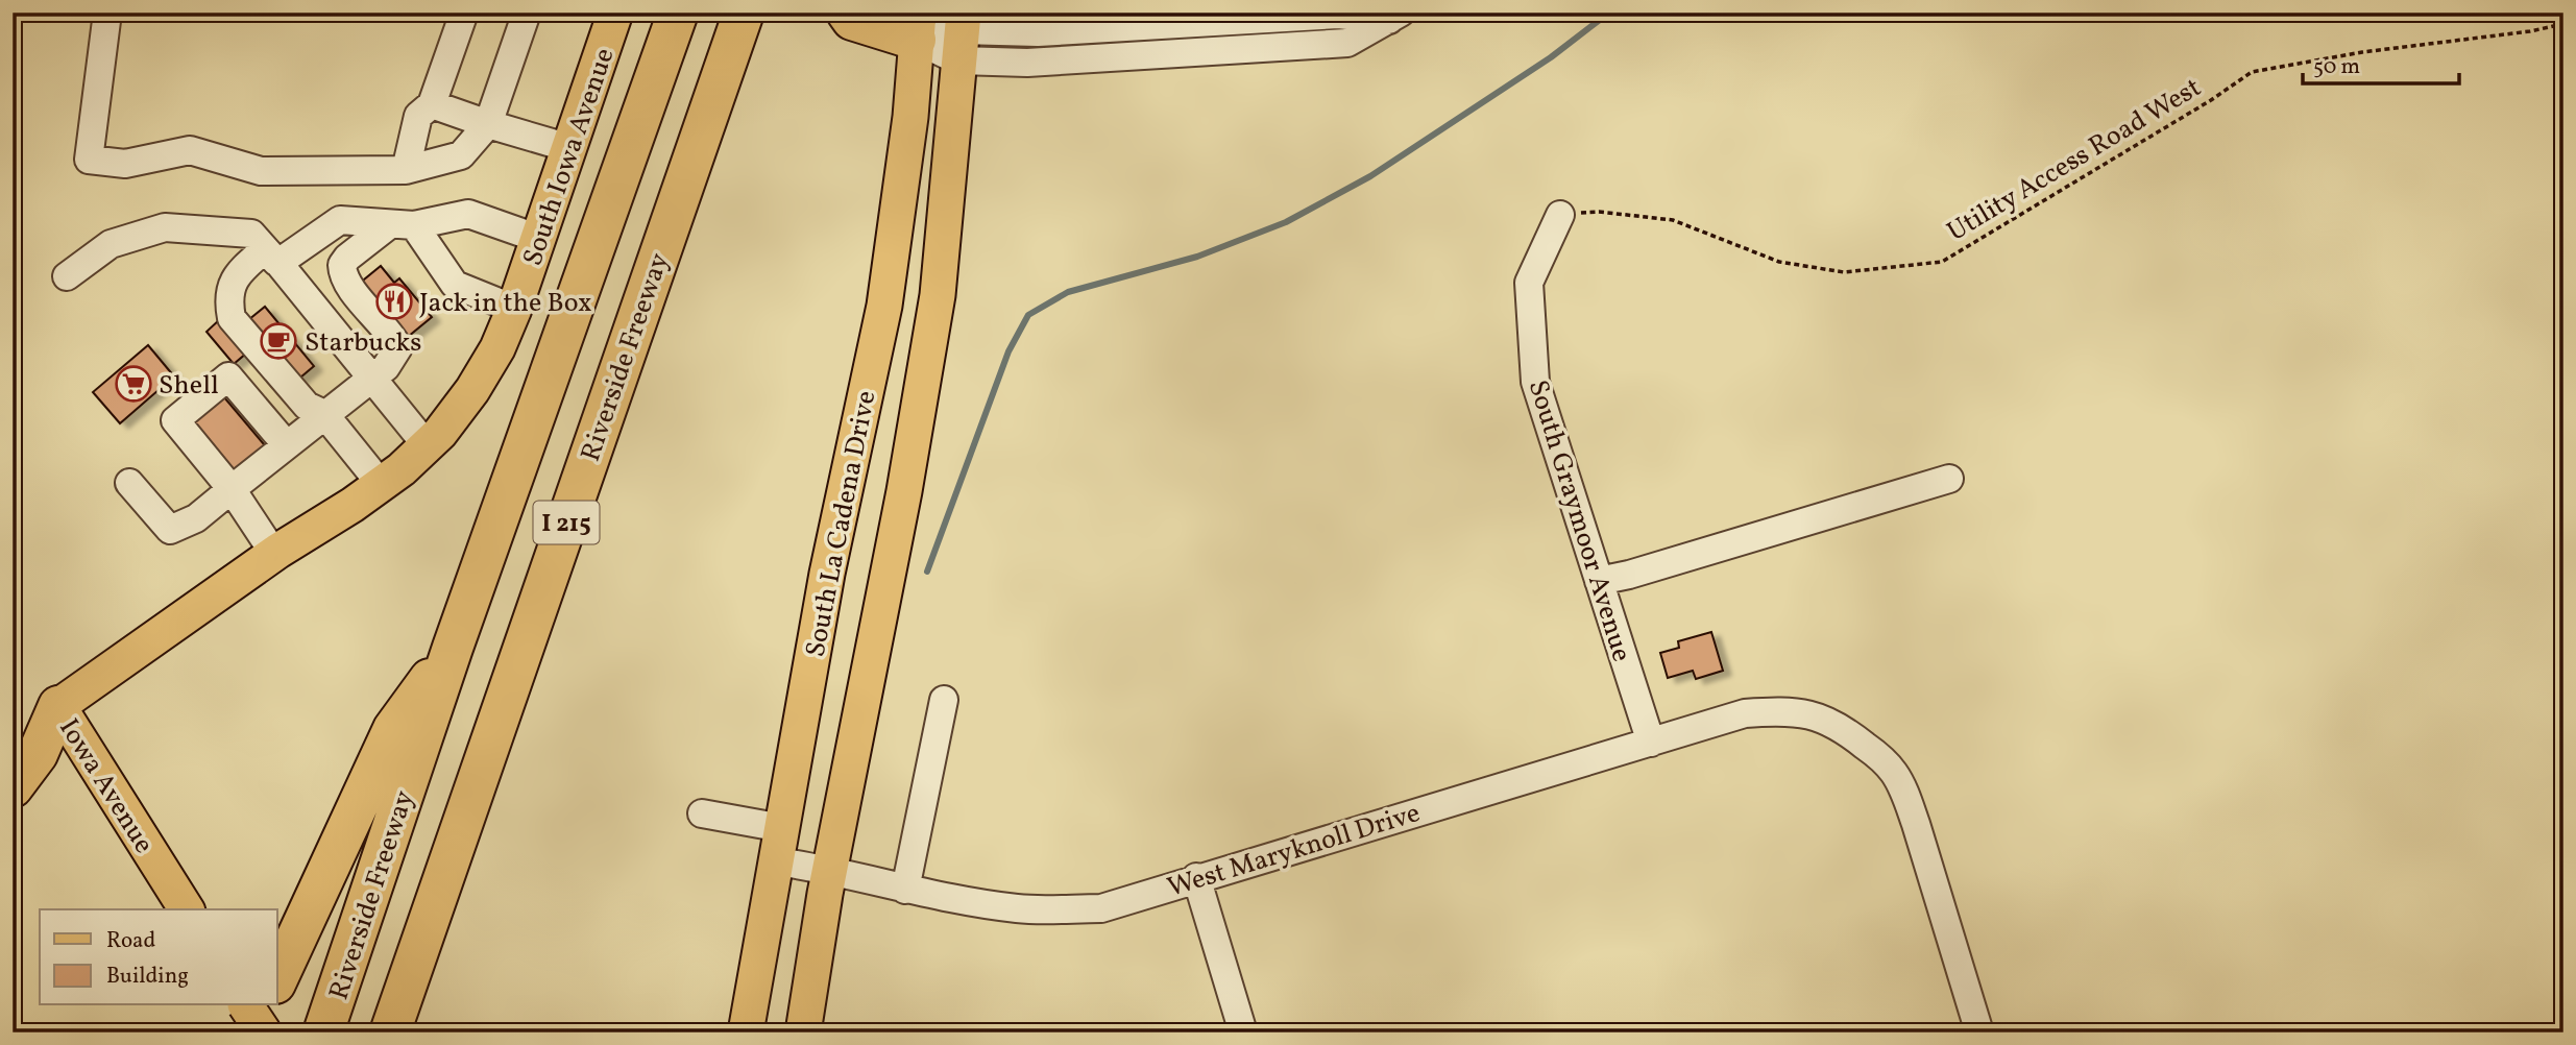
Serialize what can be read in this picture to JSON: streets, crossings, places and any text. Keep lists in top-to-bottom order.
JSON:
{
  "streets": {
    "highway": ["Riverside Freeway", "I 215"],
    "main road": ["South Iowa Avenue", "South La Cadena Drive", "Iowa Avenue"],
    "street": ["South Graymoor Avenue", "West Maryknoll Drive"],
    "path": ["Utility Access Road West"]
  },
  "crossings": [
    ["South Iowa Avenue", "Iowa Avenue"],
    ["Utility Access Road West", "South Graymoor Avenue"],
    ["South Graymoor Avenue", "West Maryknoll Drive"],
    ["South La Cadena Drive", "West Maryknoll Drive"]
  ],
  "places": {
    "restaurant": ["Jack in the Box"],
    "cafe": ["Starbucks"],
    "supermarket": ["Shell"]
  },
  "legend": ["Road", "Building"],
  "scale_bar": "50 m"
}
